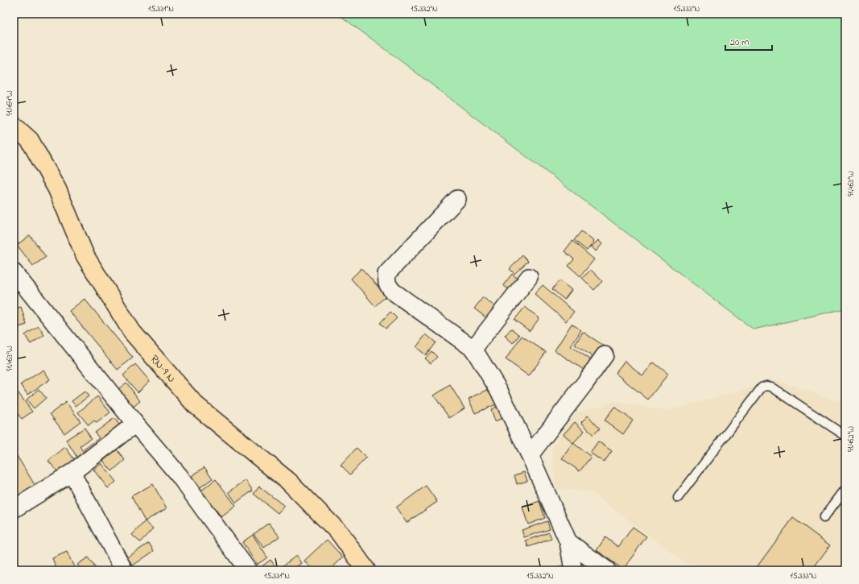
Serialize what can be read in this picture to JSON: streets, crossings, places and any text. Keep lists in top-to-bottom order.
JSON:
{
  "streets": {
    "main road": ["RN-9 N"]
  },
  "scale_bar": "20 m",
  "coordinates": [
    "15.331°N",
    "15.332°N",
    "15.333°N",
    "91.464°W",
    "91.463°W",
    "91.462°W"
  ]
}
